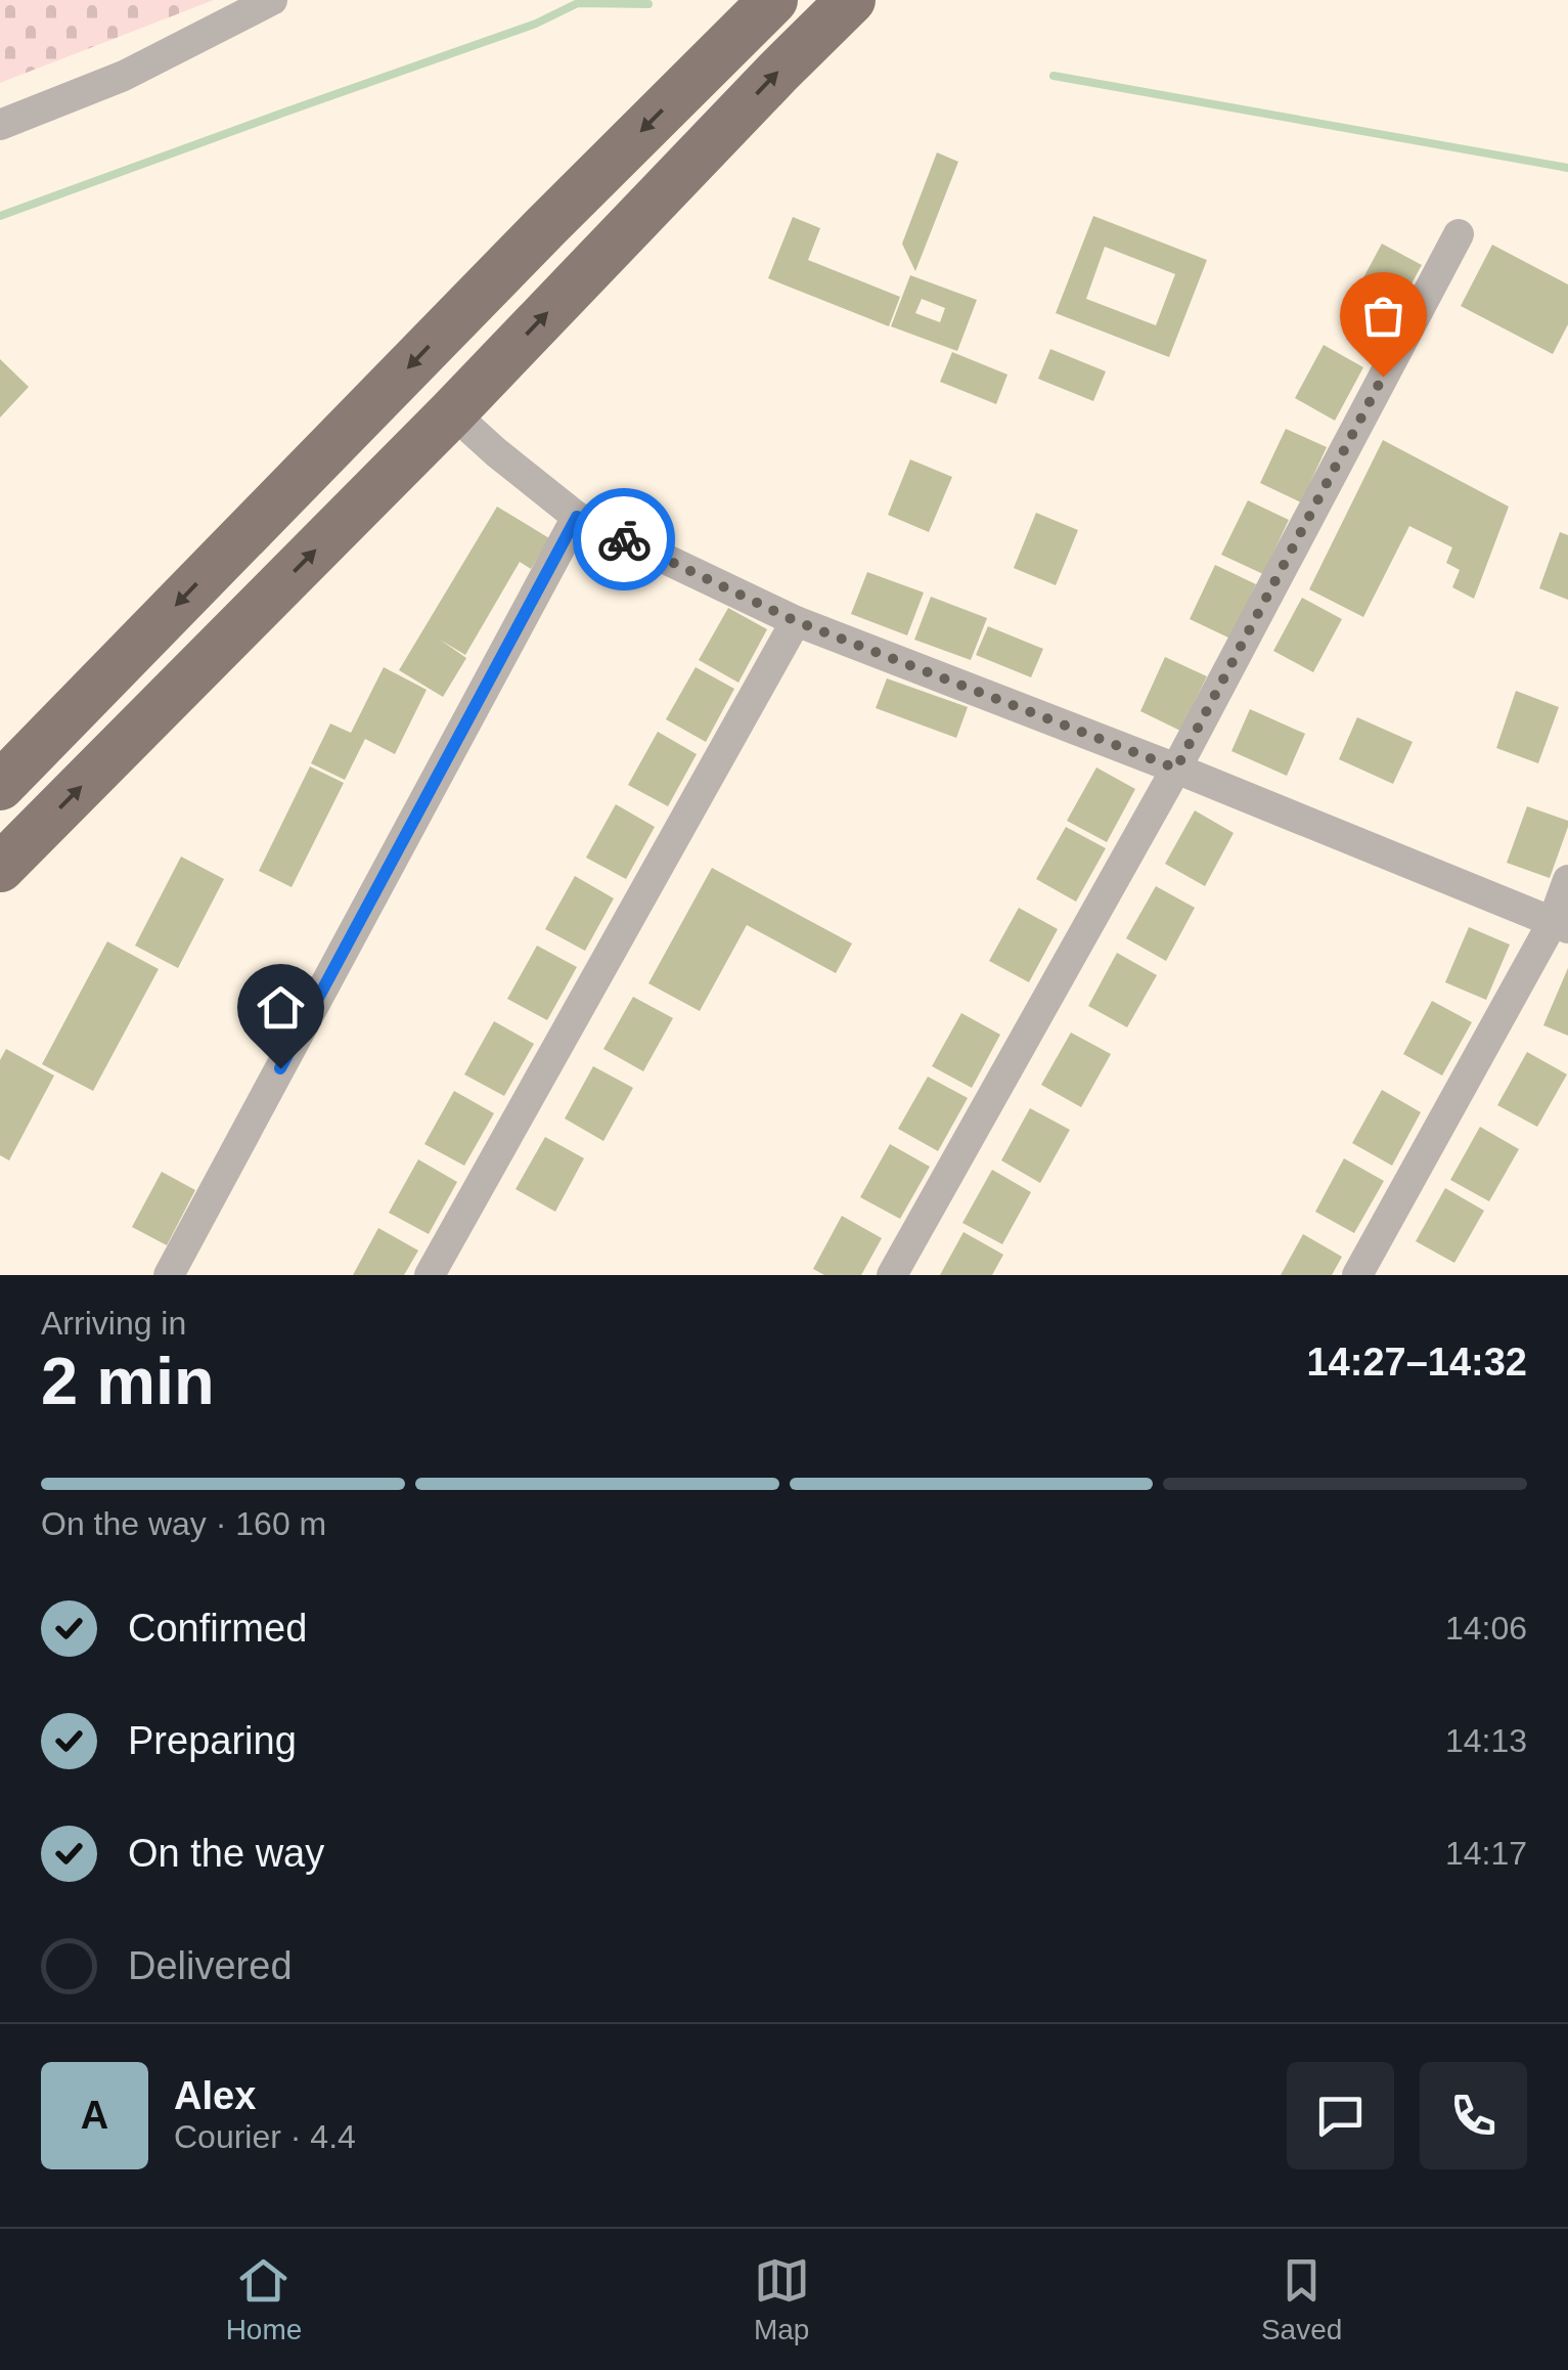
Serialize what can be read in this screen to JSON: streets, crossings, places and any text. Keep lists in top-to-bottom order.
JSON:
{
  "page": {
    "heading": ["2 min", "Arriving in", "14:27–14:32"],
    "panel": ["Alex", "Courier · 4.4"],
    "bar": "On the way · 160 m",
    "list": [
      ["Confirmed", "14:06"],
      ["Preparing", "14:13"],
      ["On the way", "14:17"],
      "Delivered"
    ],
    "round": "A",
    "tabs": ["Home", "Map", "Saved"]
  }
}
